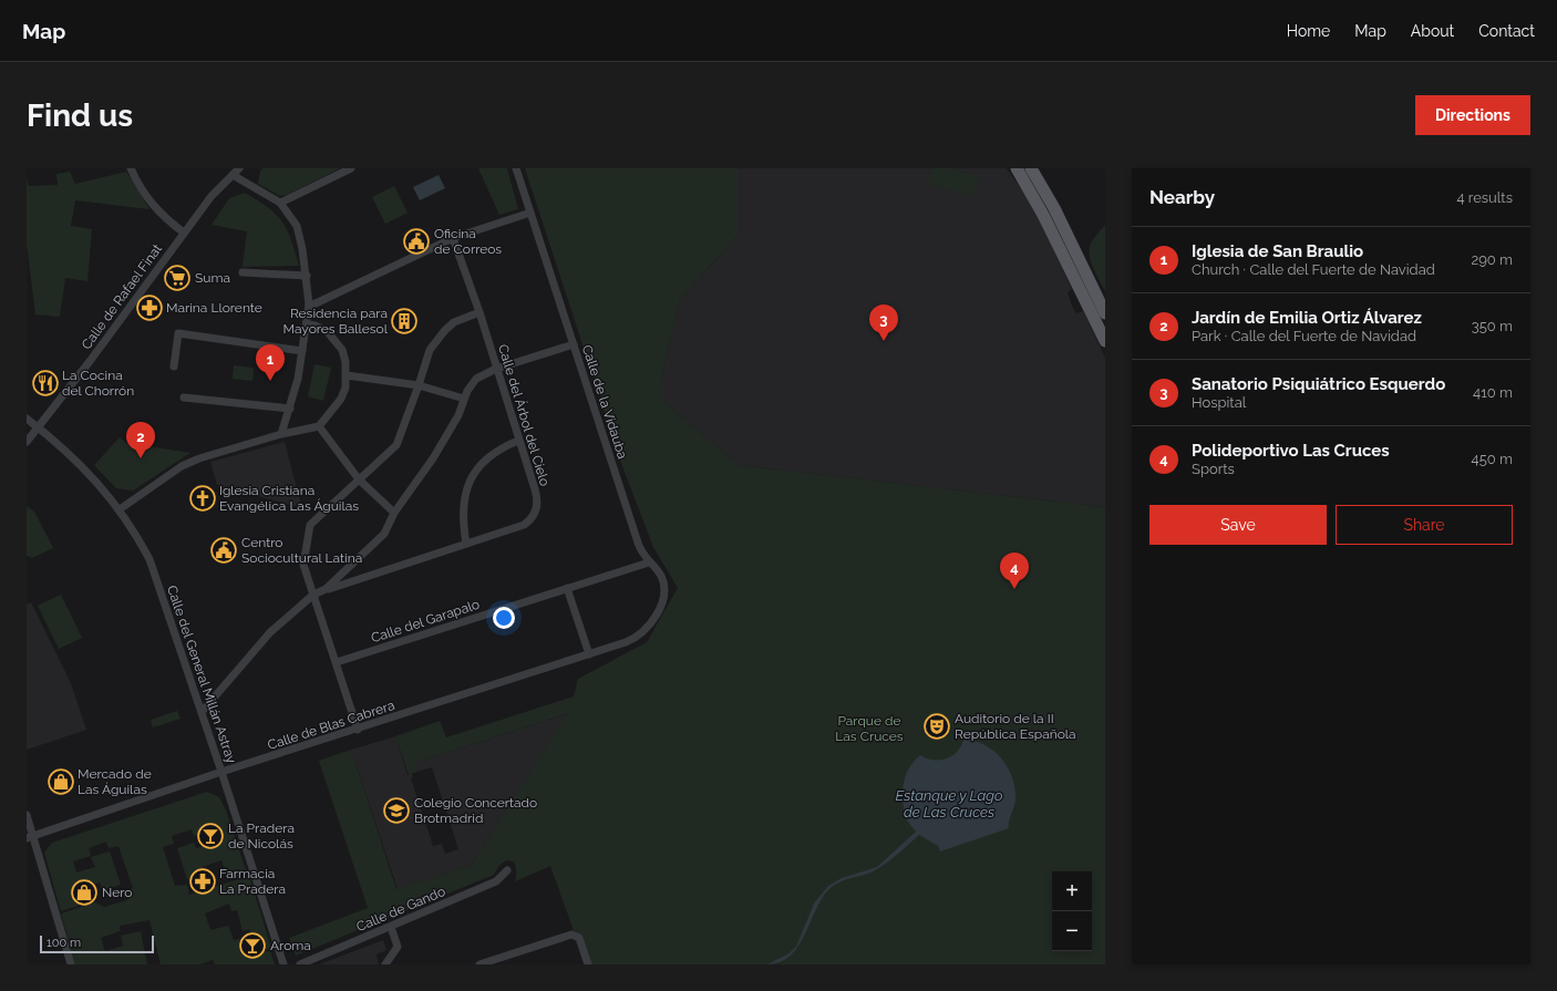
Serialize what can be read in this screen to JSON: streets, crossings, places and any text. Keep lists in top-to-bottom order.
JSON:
{
  "streets": {
    "street": [
      "Calle de Rafael Finat",
      "Calle de la Vidauba",
      "Calle del Árbol del Cielo",
      "Calle del Garapalo",
      "Calle del General Millán Astray",
      "Calle de Blas Cabrera",
      "Calle de Gando"
    ]
  },
  "crossings": [
    ["Calle de Rafael Finat", "Calle del General Millán Astray"],
    ["Calle de la Vidauba", "Calle del Garapalo"],
    ["Calle de la Vidauba", "Calle de Blas Cabrera"],
    ["Calle del General Millán Astray", "Calle de Blas Cabrera"]
  ],
  "water": ["Estanque y Lago de Las Cruces"],
  "parks": ["Parque de Las Cruces"],
  "places": {
    "public building": ["Oficina de Correos", "Centro Sociocultural Latina"],
    "supermarket": ["Suma"],
    "pharmacy": ["Marina Llorente", "Farmacia La Pradera"],
    "building": ["Residencia para Mayores Ballesol"],
    "restaurant": ["La Cocina del Chorrón"],
    "church": ["Iglesia Cristiana Evangélica Las Águilas"],
    "theatre": ["Auditorio de la II República Española"],
    "shop": ["Mercado de Las Águilas", "Nero"],
    "school or university": ["Colegio Concertado Brotmadrid"],
    "bar": ["La Pradera de Nicolás", "Aroma"]
  },
  "scale_bar": "100 m",
  "page": {
    "header": "Map",
    "nav": [
      "Home",
      "Map",
      "About",
      "Contact"
    ],
    "buttons": [
      "Directions",
      ["Save", "Share"]
    ],
    "title": "Find us",
    "heading": ["Nearby", "4 results"],
    "list": [
      {
        "mark": "1",
        "name": "Iglesia de San Braulio",
        "note": "Church · Calle del Fuerte de Navidad",
        "value": "290 m"
      },
      {
        "mark": "2",
        "name": "Jardín de Emilia Ortiz Álvarez",
        "note": "Park · Calle del Fuerte de Navidad",
        "value": "350 m"
      },
      {
        "mark": "3",
        "name": "Sanatorio Psiquiátrico Esquerdo",
        "note": "Hospital",
        "value": "410 m"
      },
      {
        "mark": "4",
        "name": "Polideportivo Las Cruces",
        "note": "Sports",
        "value": "450 m"
      }
    ],
    "pins": [
      "3",
      "1",
      "2",
      "4"
    ],
    "map_buttons": ["+", "−"],
    "scale": "100 m"
  }
}
